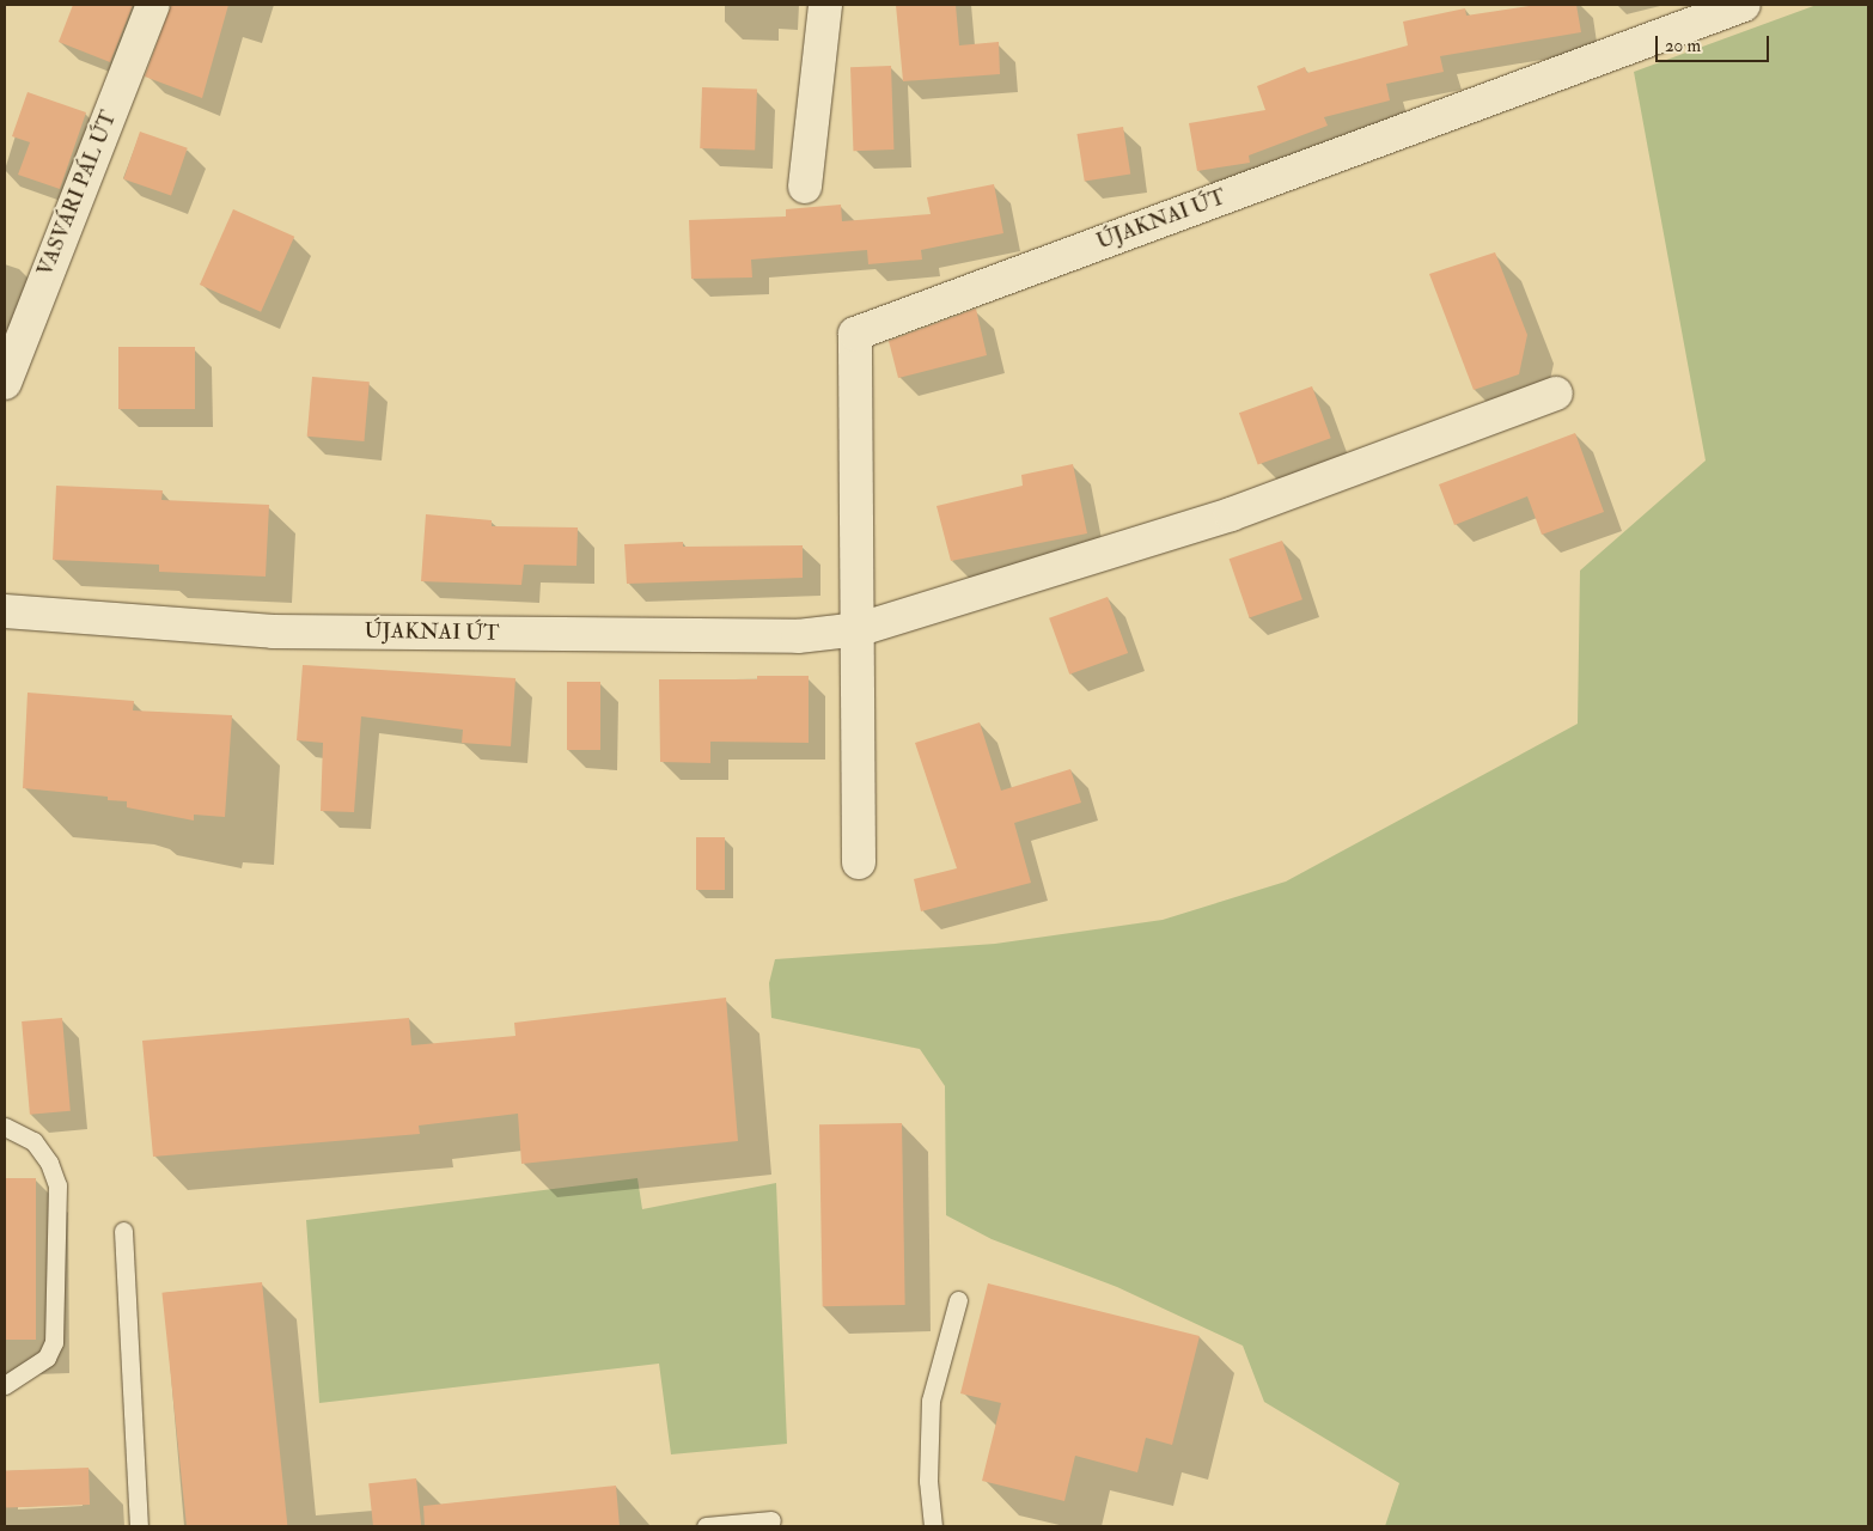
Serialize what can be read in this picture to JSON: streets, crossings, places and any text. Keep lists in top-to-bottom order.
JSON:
{
  "streets": {
    "street": ["VASVÁRI PÁL ÚT", "ÚJAKNAI ÚT"]
  },
  "scale_bar": "20 m"
}
